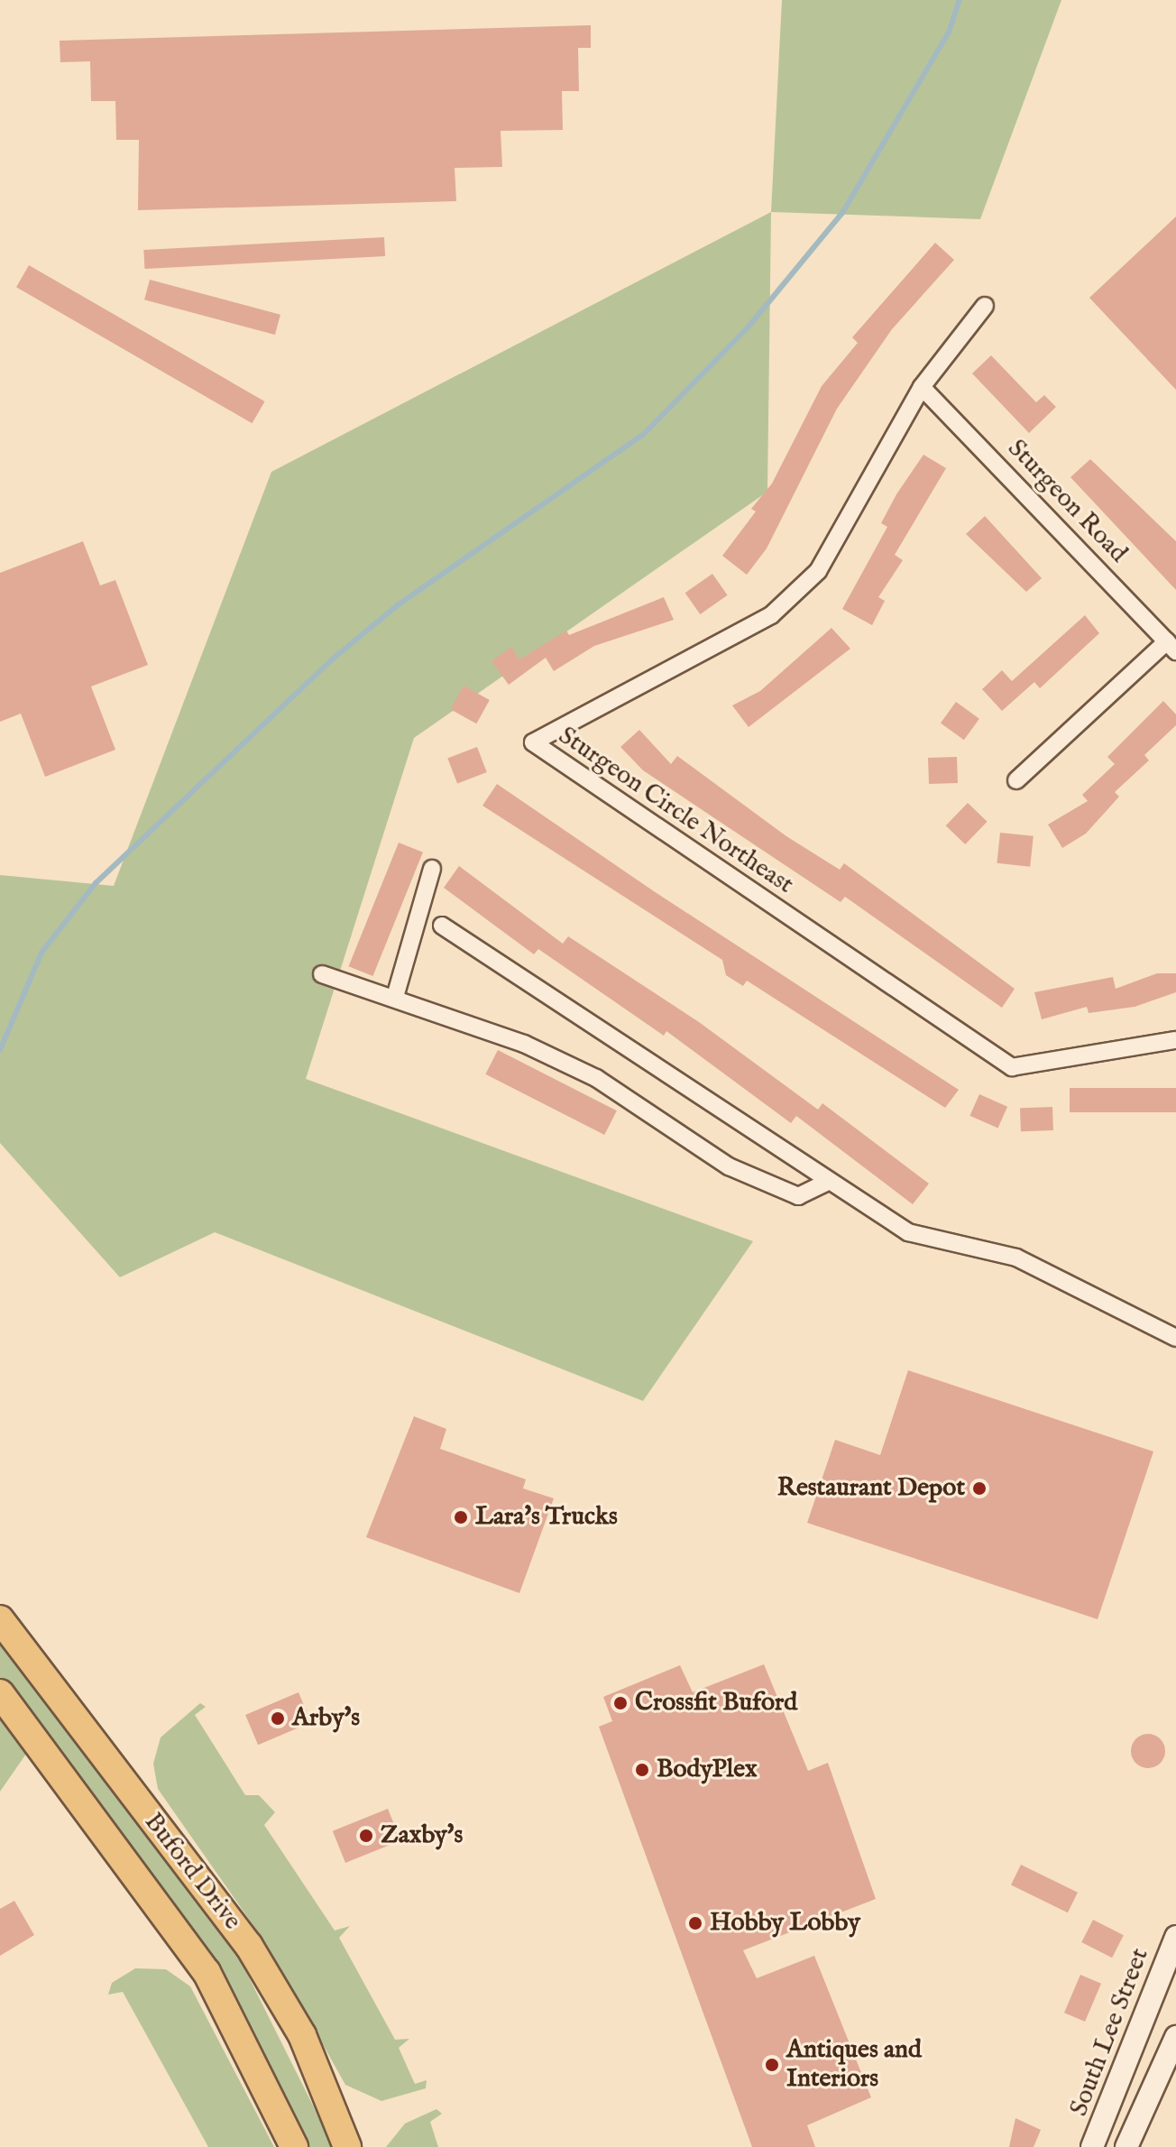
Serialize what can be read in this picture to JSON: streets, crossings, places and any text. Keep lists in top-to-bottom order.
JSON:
{
  "streets": {
    "highway": ["Buford Drive"],
    "main road": ["South Lee Street"],
    "street": ["Sturgeon Road", "Sturgeon Circle Northeast"]
  },
  "crossings": [
    ["Sturgeon Road", "Sturgeon Circle Northeast"]
  ],
  "places": [
    "Restaurant Depot",
    "Lara's Trucks",
    "Crossfit Buford",
    "Arby's",
    "BodyPlex",
    "Zaxby's",
    "Hobby Lobby",
    "Antiques and Interiors"
  ]
}
